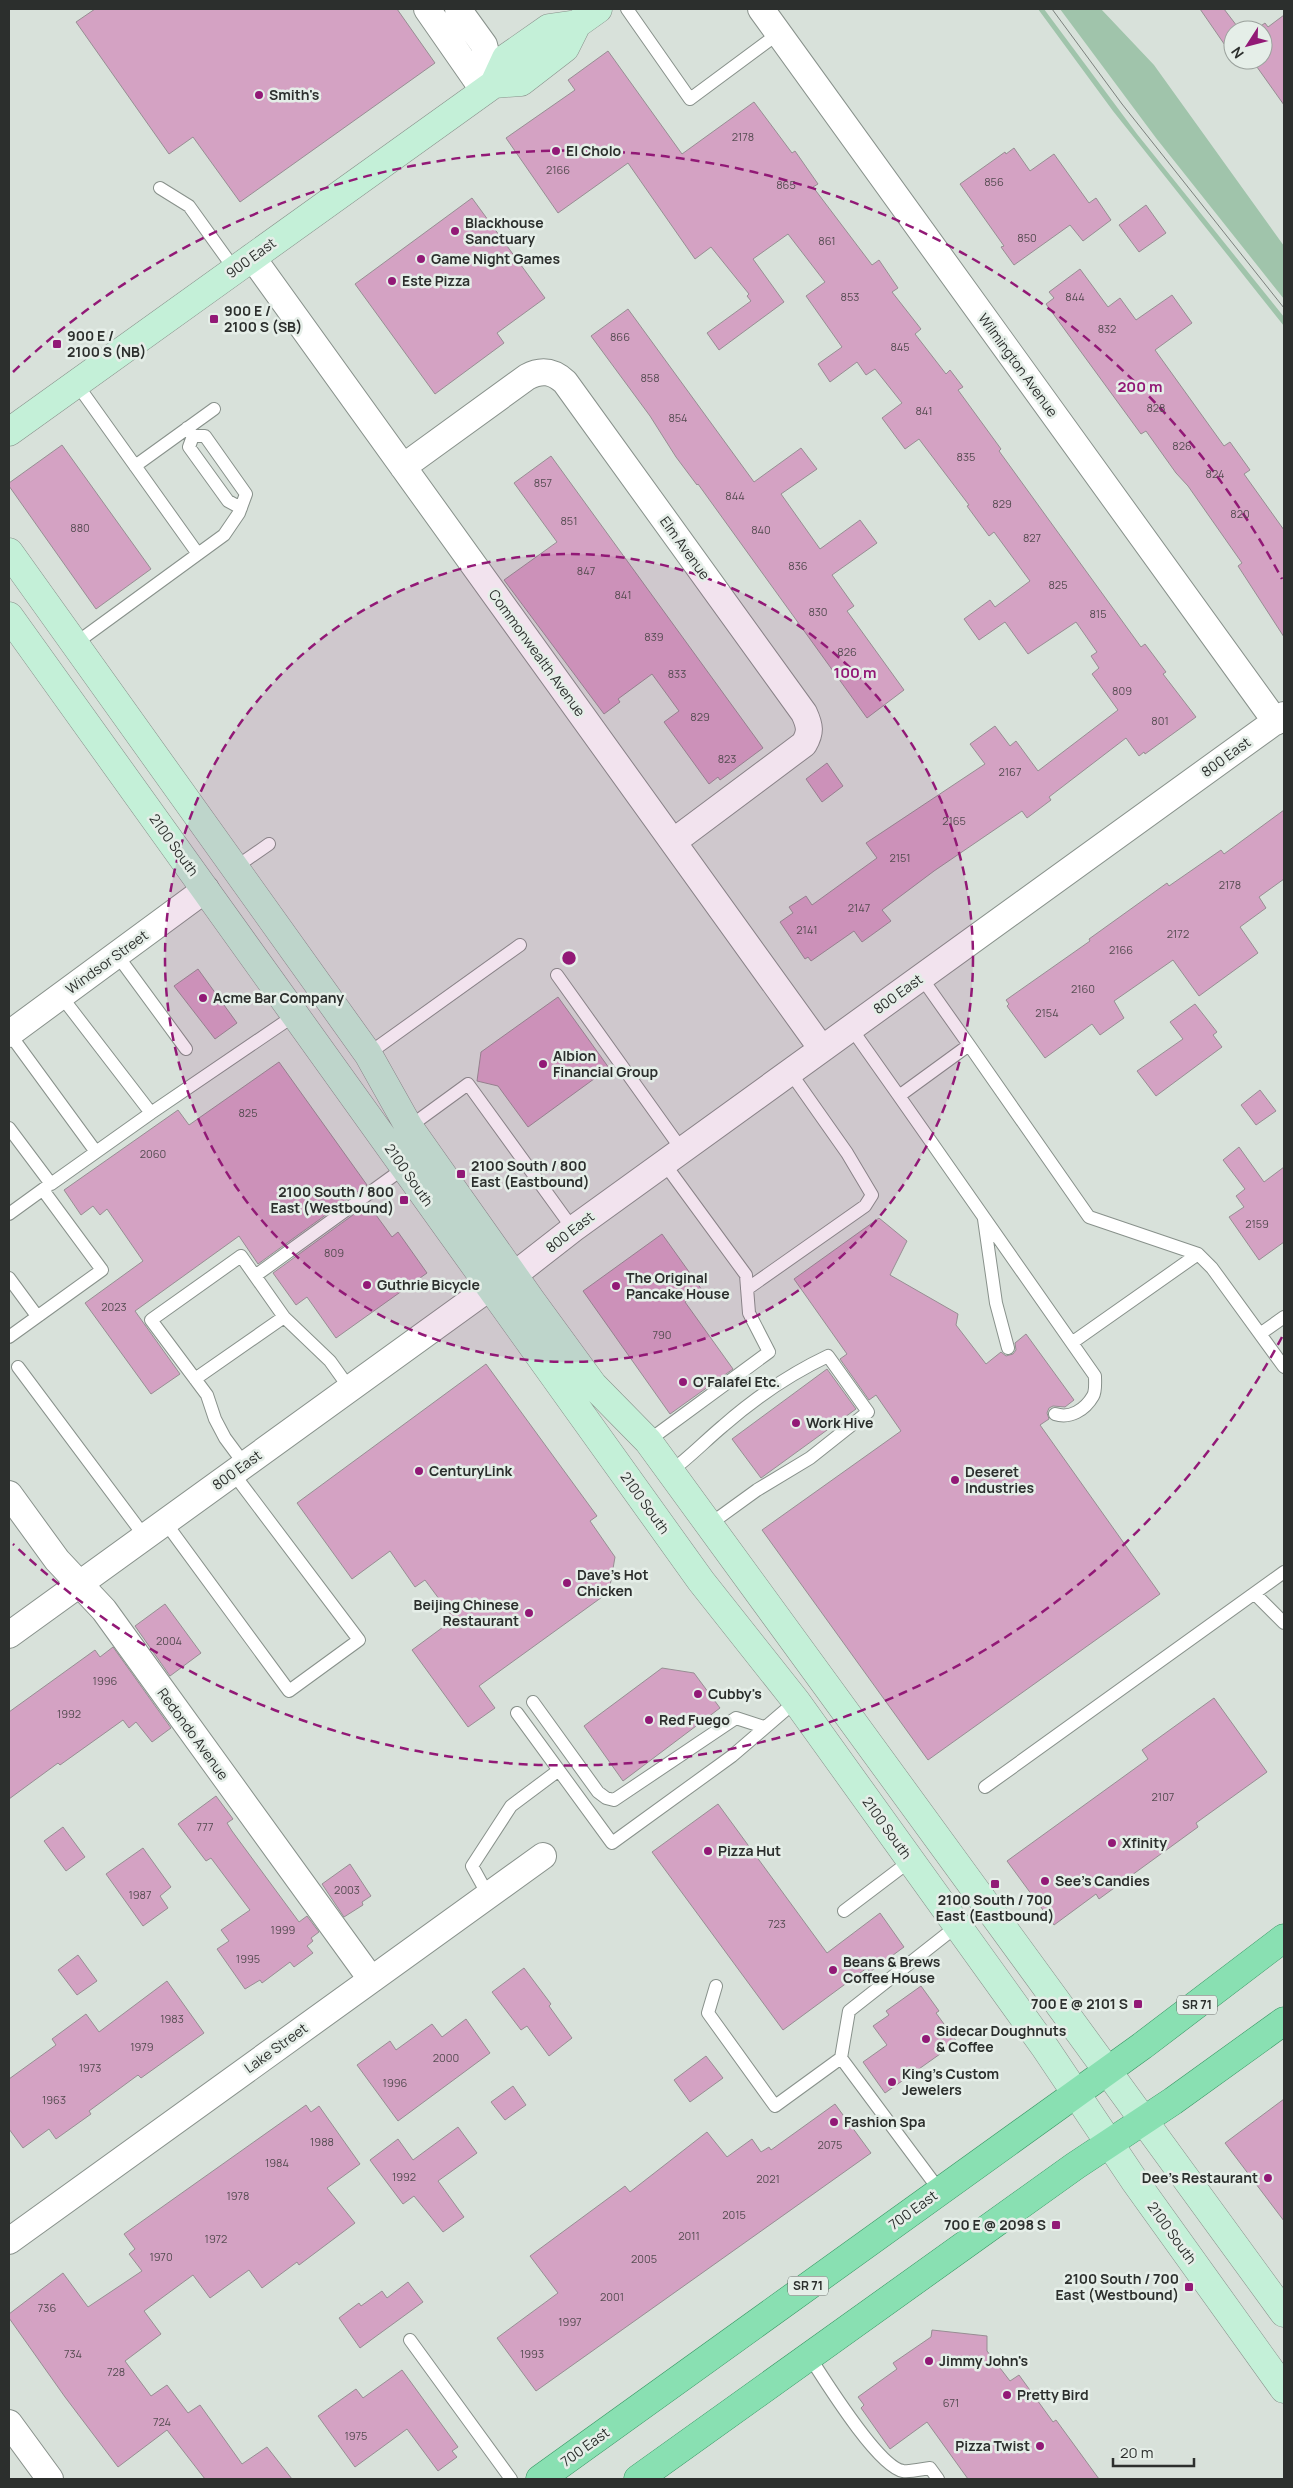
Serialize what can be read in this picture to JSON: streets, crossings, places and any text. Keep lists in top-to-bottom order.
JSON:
{
  "streets": {
    "main road": [
      "900 East",
      "2100 South",
      "SR 71",
      "700 East"
    ],
    "street": [
      "Wilmington Avenue",
      "Elm Avenue",
      "Commonwealth Avenue",
      "800 East",
      "Windsor Street",
      "Redondo Avenue",
      "Lake Street"
    ]
  },
  "crossings": [
    ["900 East", "Commonwealth Avenue"],
    ["Wilmington Avenue", "800 East"],
    ["Elm Avenue", "Commonwealth Avenue"],
    ["Commonwealth Avenue", "800 East"],
    ["800 East", "2100 South"],
    ["800 East", "Redondo Avenue"],
    ["2100 South", "Windsor Street"],
    ["2100 South", "700 East"],
    ["Redondo Avenue", "Lake Street"]
  ],
  "places": {
    "other": [
      "Smith's",
      "El Cholo",
      "Blackhouse Sanctuary",
      "Game Night Games",
      "Este Pizza",
      "Acme Bar Company",
      "Albion Financial Group",
      "Guthrie Bicycle",
      "The Original Pancake House",
      "O'Falafel Etc.",
      "Work Hive",
      "CenturyLink",
      "Deseret Industries",
      "Dave's Hot Chicken",
      "Beijing Chinese Restaurant",
      "Cubby's",
      "Red Fuego",
      "Xfinity",
      "Pizza Hut",
      "See's Candies",
      "Beans & Brews Coffee House",
      "Sidecar Doughnuts & Coffee",
      "King's Custom Jewelers",
      "Fashion Spa",
      "Dee's Restaurant",
      "Jimmy John's",
      "Pretty Bird",
      "Pizza Twist"
    ],
    "transit": [
      "900 E / 2100 S (SB)",
      "900 E / 2100 S (NB)",
      "2100 South / 800 East (Eastbound)",
      "2100 South / 800 East (Westbound)",
      "2100 South / 700 East (Eastbound)",
      "700 E @ 2101 S",
      "700 E @ 2098 S",
      "2100 South / 700 East (Westbound)"
    ]
  },
  "house_numbers": [
    "2178",
    "2166",
    "856",
    "865",
    "850",
    "861",
    "853",
    "844",
    "832",
    "866",
    "845",
    "858",
    "828",
    "841",
    "854",
    "826",
    "835",
    "824",
    "857",
    "844",
    "829",
    "820",
    "851",
    "880",
    "840",
    "827",
    "836",
    "847",
    "825",
    "841",
    "830",
    "815",
    "839",
    "826",
    "833",
    "809",
    "829",
    "801",
    "823",
    "2167",
    "2165",
    "2151",
    "2178",
    "2147",
    "2141",
    "2172",
    "2166",
    "2160",
    "2154",
    "825",
    "2060",
    "2159",
    "809",
    "2023",
    "790",
    "2004",
    "1996",
    "1992",
    "2107",
    "777",
    "2003",
    "1987",
    "723",
    "1999",
    "1995",
    "1983",
    "1979",
    "2000",
    "1973",
    "1996",
    "1963",
    "1988",
    "2075",
    "1984",
    "1992",
    "2021",
    "1978",
    "2015",
    "2011",
    "1972",
    "1970",
    "2005",
    "2001",
    "736",
    "1997",
    "734",
    "1993",
    "728",
    "671",
    "724",
    "1975"
  ],
  "scale_bar": "20 m",
  "north": "bottom left",
  "rings": ["200 m", "100 m"]
}
